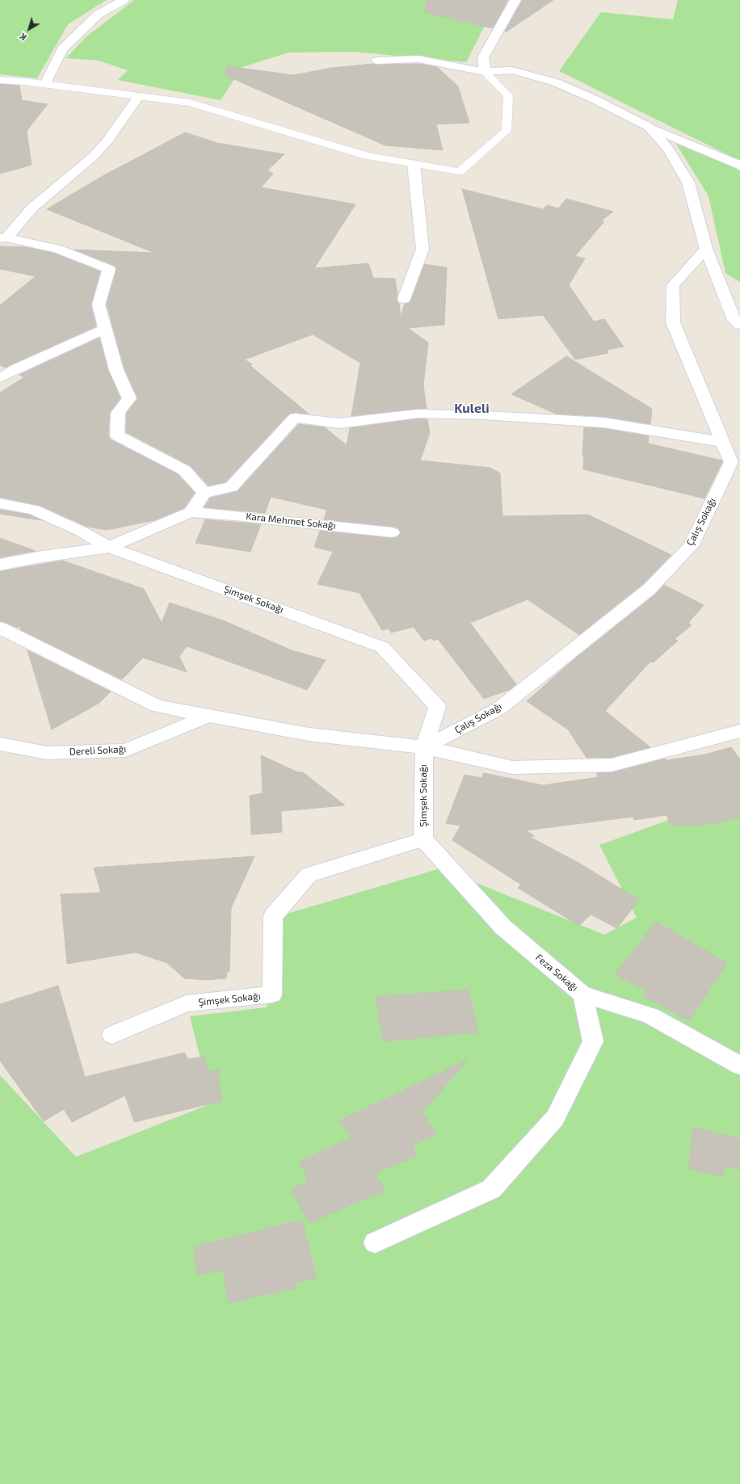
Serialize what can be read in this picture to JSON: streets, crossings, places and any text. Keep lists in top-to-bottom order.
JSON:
{
  "streets": {
    "street": [
      "Kara Mehmet Sokağı",
      "Çalış Sokağı",
      "Şimşek Sokağı",
      "Dereli Sokağı",
      "Feza Sokağı"
    ]
  },
  "crossings": [
    ["Çalış Sokağı", "Şimşek Sokağı"],
    ["Şimşek Sokağı", "Feza Sokağı"]
  ],
  "districts": ["Kuleli"],
  "north": "bottom left"
}
